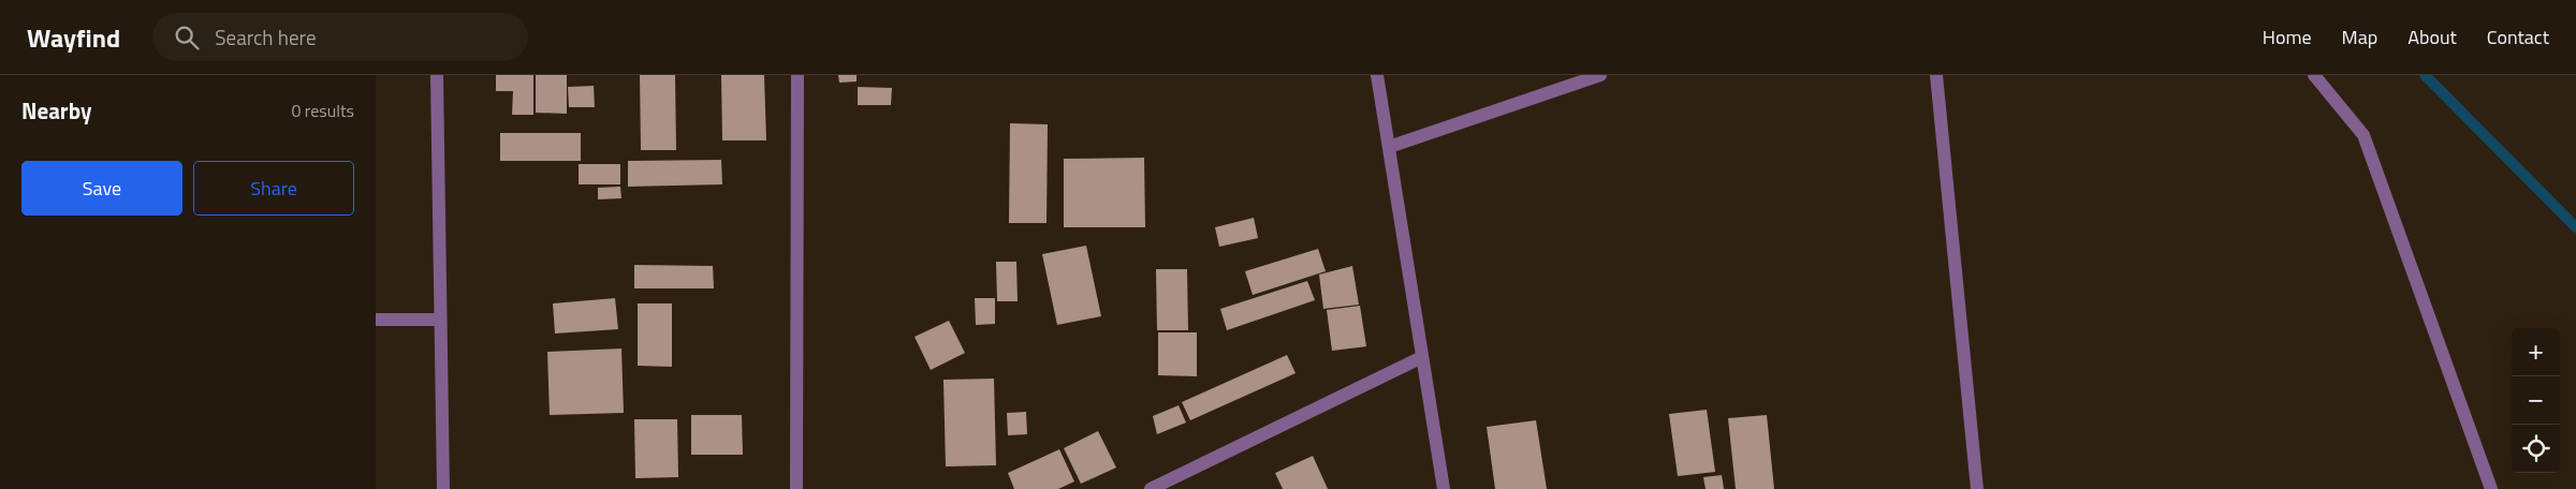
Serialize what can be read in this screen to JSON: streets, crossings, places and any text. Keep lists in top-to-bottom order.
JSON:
{
  "page": {
    "header": "Wayfind",
    "search": "Search here",
    "nav": [
      "Home",
      "Map",
      "About",
      "Contact"
    ],
    "heading": ["Nearby", "0 results"],
    "buttons": ["Save", "Share"],
    "map_buttons": ["+", "−"]
  }
}
